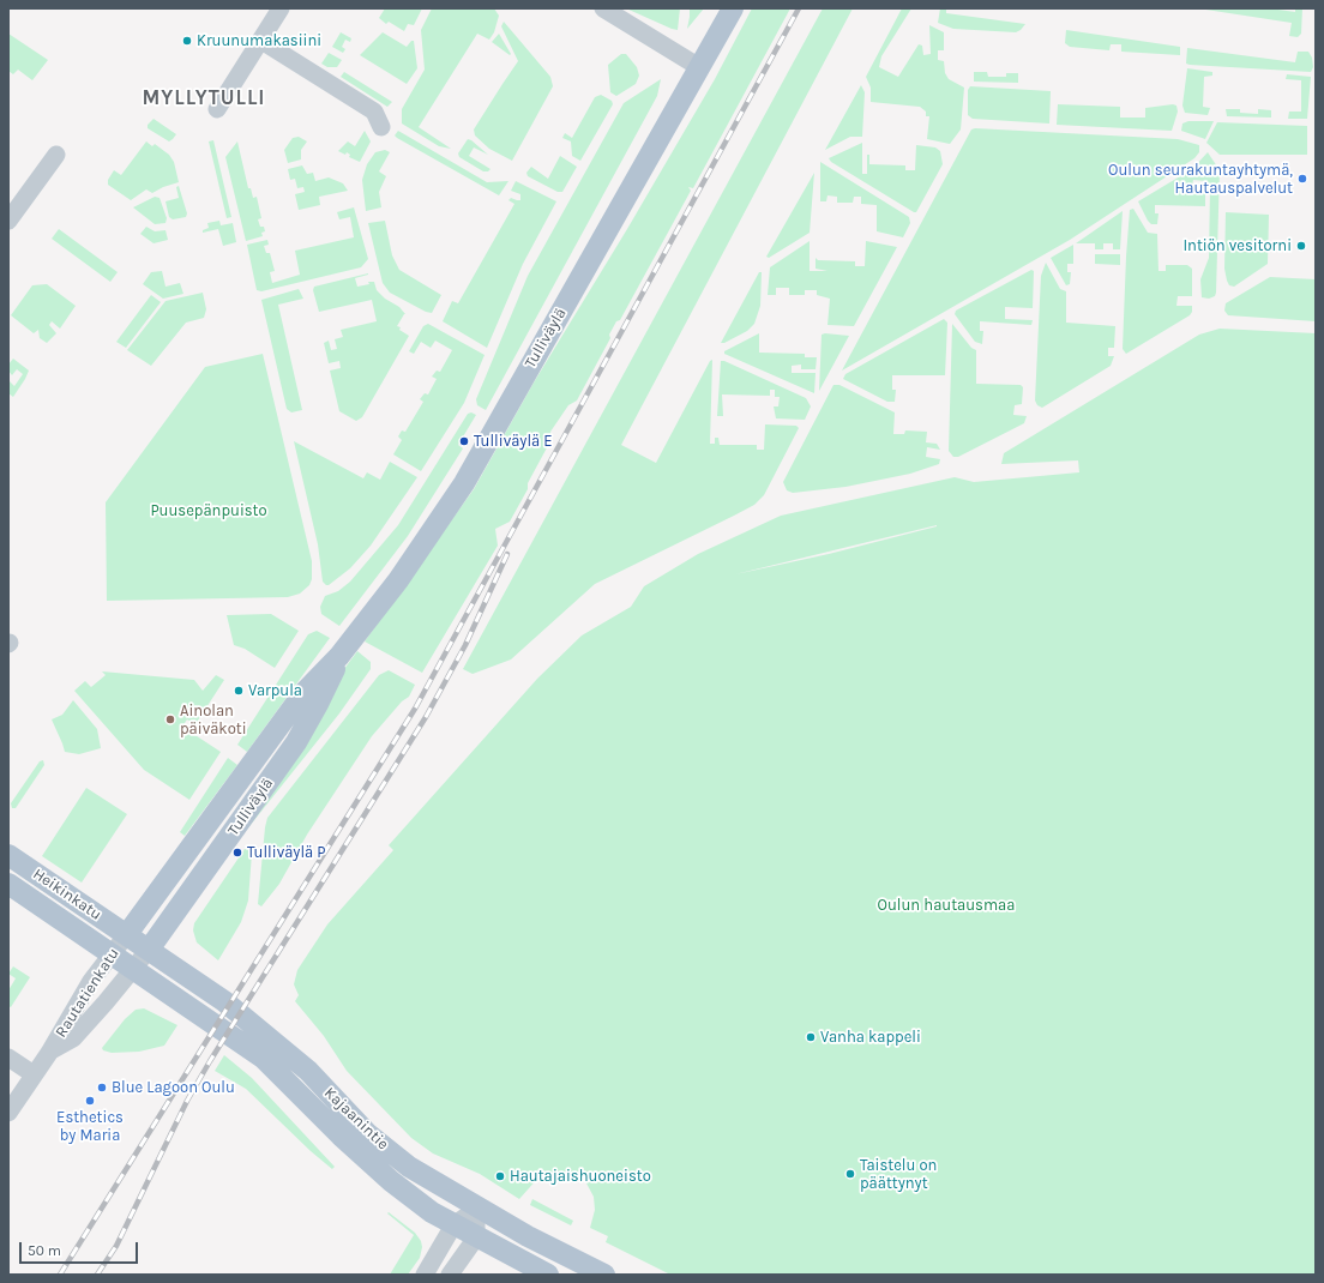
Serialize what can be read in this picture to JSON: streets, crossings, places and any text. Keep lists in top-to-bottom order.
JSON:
{
  "streets": {
    "main road": ["Tulliväylä", "Heikinkatu", "Kajaanintie"],
    "street": ["Rautatienkatu"]
  },
  "crossings": [
    ["Tulliväylä", "Heikinkatu"],
    ["Tulliväylä", "Rautatienkatu"],
    ["Tulliväylä", "Kajaanintie"],
    ["Heikinkatu", "Rautatienkatu"],
    ["Heikinkatu", "Kajaanintie"],
    ["Rautatienkatu", "Kajaanintie"]
  ],
  "districts": ["MYLLYTULLI"],
  "parks": ["Puusepänpuisto", "Oulun hautausmaa"],
  "places": [
    "Kruunumakasiini",
    "Oulun seurakuntayhtymä, Hautauspalvelut",
    "Intiön vesitorni",
    "Tulliväylä E",
    "Varpula",
    "Ainolan päiväkoti",
    "Tulliväylä P",
    "Vanha kappeli",
    "Blue Lagoon Oulu",
    "Esthetics by Maria",
    "Taistelu on päättynyt",
    "Hautajaishuoneisto"
  ],
  "scale_bar": "50 m"
}
